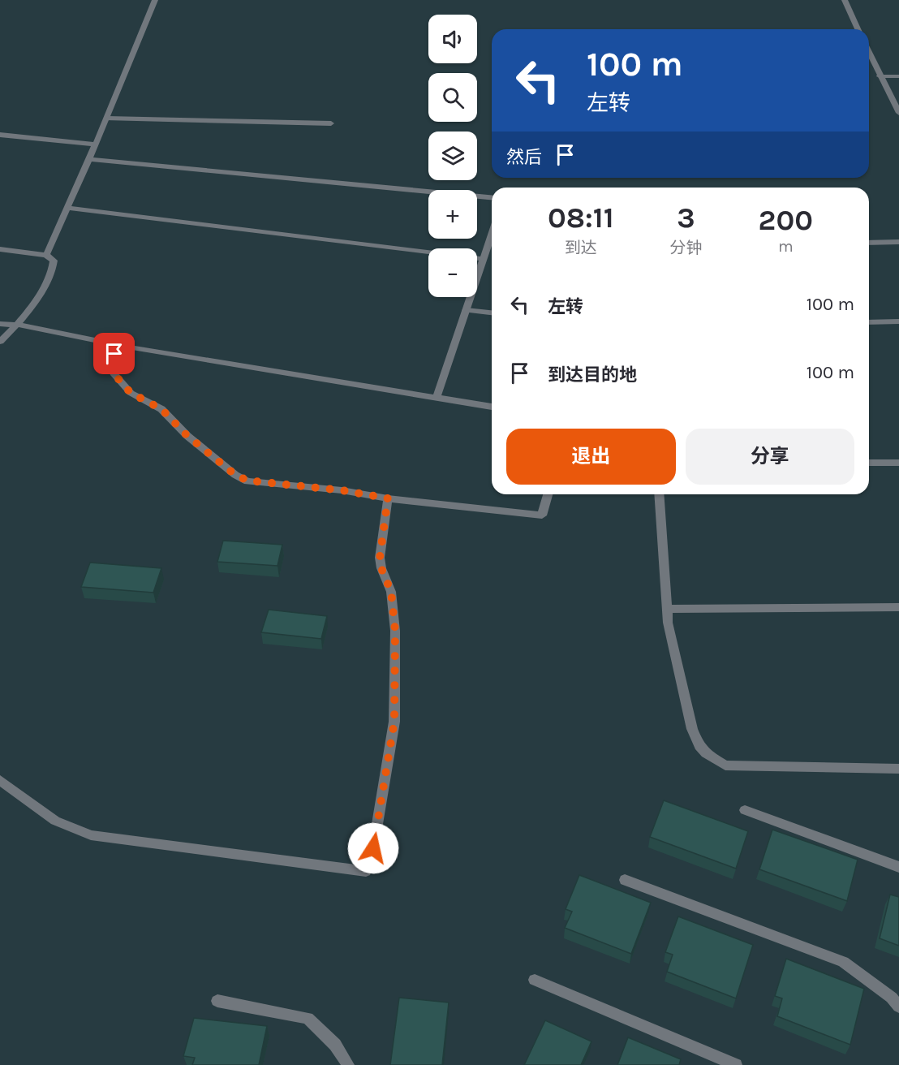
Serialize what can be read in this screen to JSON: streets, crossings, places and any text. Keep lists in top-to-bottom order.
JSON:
{
  "page": {
    "map_buttons": ["+", "−"],
    "turn": ["100 m", "左转"],
    "then": "然后",
    "eta": [
      "08:11",
      "到达",
      "3",
      "分钟",
      "200",
      "m"
    ],
    "list": [
      {
        "name": "左转",
        "value": "100 m"
      },
      {
        "name": "到达目的地",
        "value": "100 m"
      }
    ],
    "buttons": ["退出", "分享"]
  }
}
